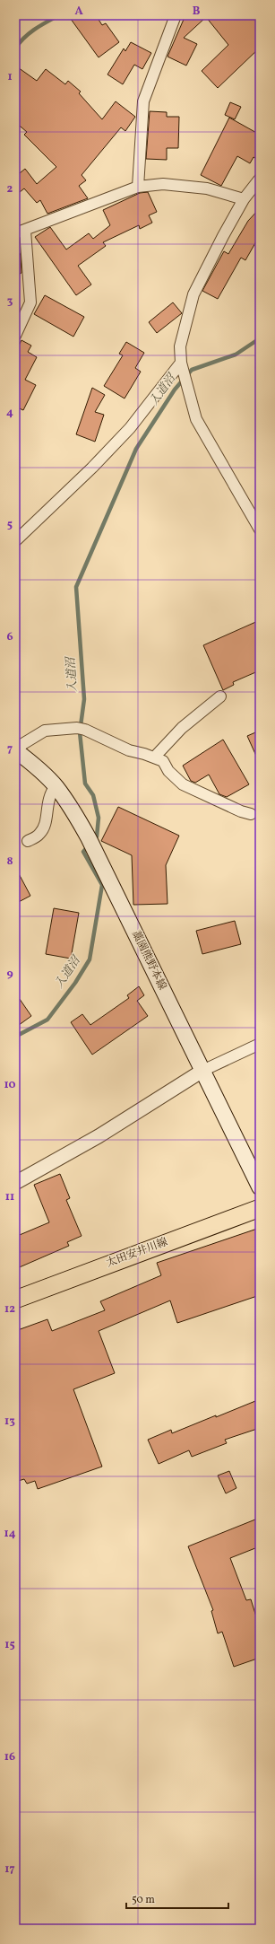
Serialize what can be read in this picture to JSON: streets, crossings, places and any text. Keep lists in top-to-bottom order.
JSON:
{
  "streets": {
    "main road": ["藁園熊野本線", "太田安井川線"]
  },
  "water": ["入道沼"],
  "scale_bar": "50 m",
  "grid": {
    "columns": ["A", "B"],
    "rows": [
      "1",
      "2",
      "3",
      "4",
      "5",
      "6",
      "7",
      "8",
      "9",
      "10",
      "11",
      "12",
      "13",
      "14",
      "15",
      "16",
      "17"
    ]
  }
}
